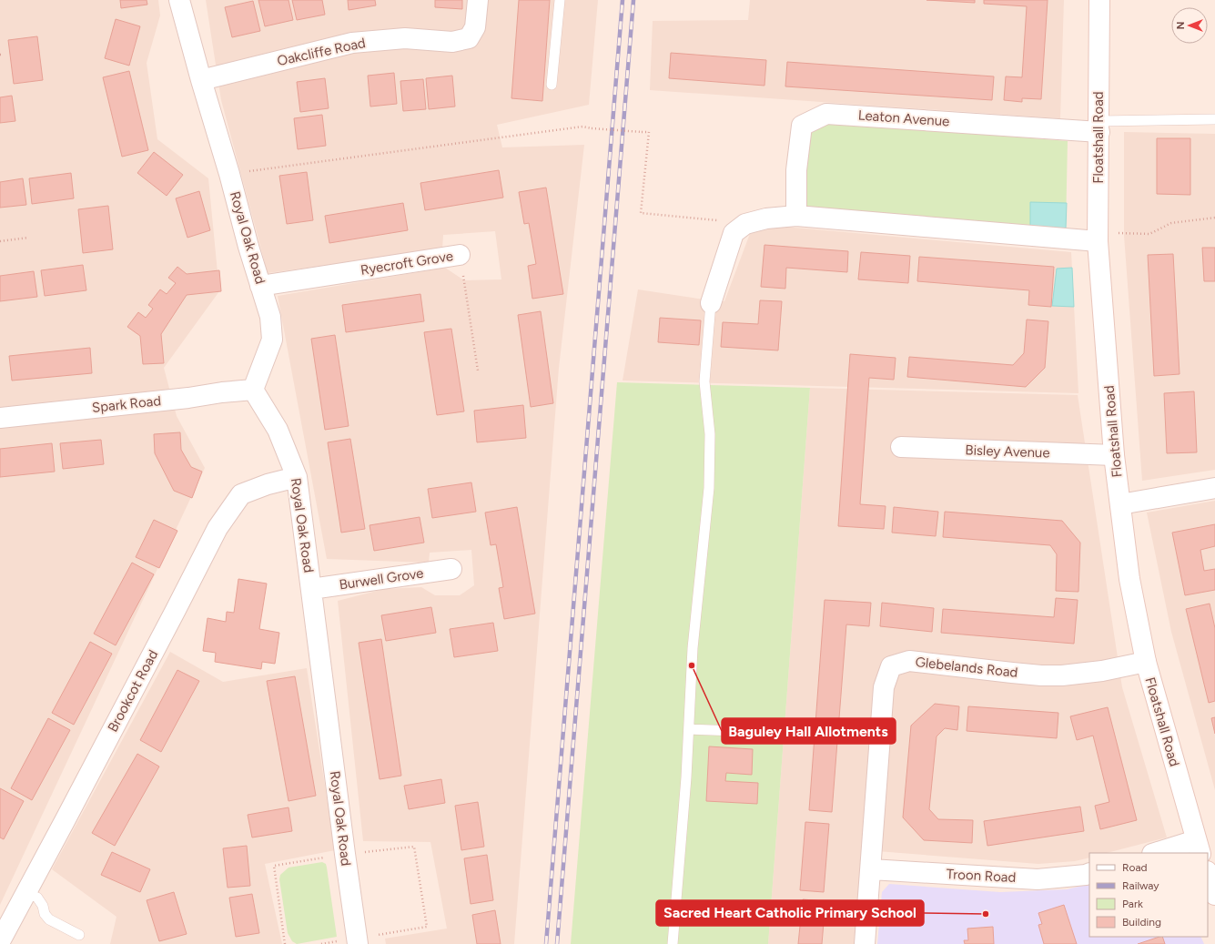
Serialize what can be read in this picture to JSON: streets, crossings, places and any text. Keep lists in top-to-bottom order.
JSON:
{
  "streets": {
    "street": [
      "Oakcliffe Road",
      "Leaton Avenue",
      "Floatshall Road",
      "Royal Oak Road",
      "Ryecroft Grove",
      "Spark Road",
      "Bisley Avenue",
      "Burwell Grove",
      "Glebelands Road",
      "Brookcot Road",
      "Troon Road"
    ]
  },
  "crossings": [
    ["Oakcliffe Road", "Royal Oak Road"],
    ["Leaton Avenue", "Floatshall Road"],
    ["Floatshall Road", "Bisley Avenue"],
    ["Floatshall Road", "Glebelands Road"],
    ["Royal Oak Road", "Ryecroft Grove"],
    ["Royal Oak Road", "Spark Road"],
    ["Royal Oak Road", "Burwell Grove"],
    ["Royal Oak Road", "Brookcot Road"],
    ["Glebelands Road", "Troon Road"]
  ],
  "places": ["Baguley Hall Allotments", "Sacred Heart Catholic Primary School"],
  "legend": [
    "Road",
    "Railway",
    "Park",
    "Building"
  ],
  "north": "left"
}
